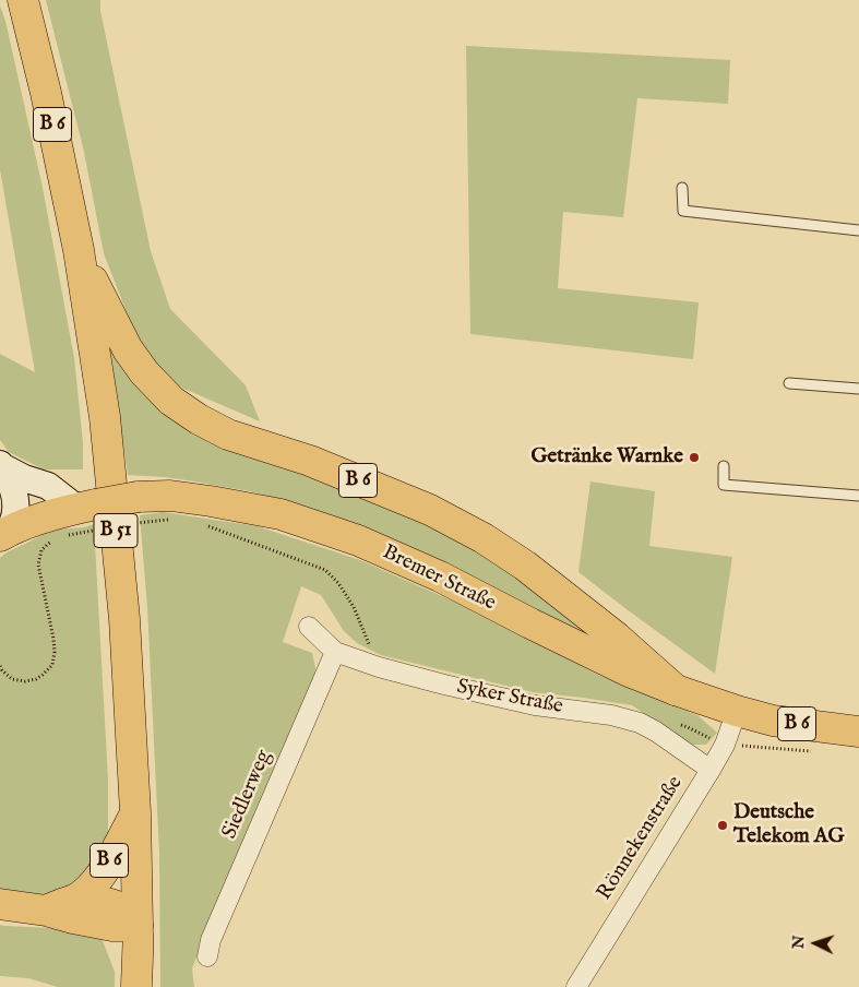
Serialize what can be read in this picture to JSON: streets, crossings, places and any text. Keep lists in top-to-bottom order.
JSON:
{
  "streets": {
    "main road": ["B 6", "B 51", "Bremer Straße"],
    "street": ["Syker Straße", "Siedlerweg", "Rönnekenstraße"]
  },
  "crossings": [
    ["B 6", "B 51"],
    ["B 6", "Bremer Straße"],
    ["Bremer Straße", "Rönnekenstraße"],
    ["Syker Straße", "Siedlerweg"],
    ["Syker Straße", "Rönnekenstraße"]
  ],
  "places": ["Getränke Warnke", "Deutsche Telekom AG"],
  "north": "left"
}
